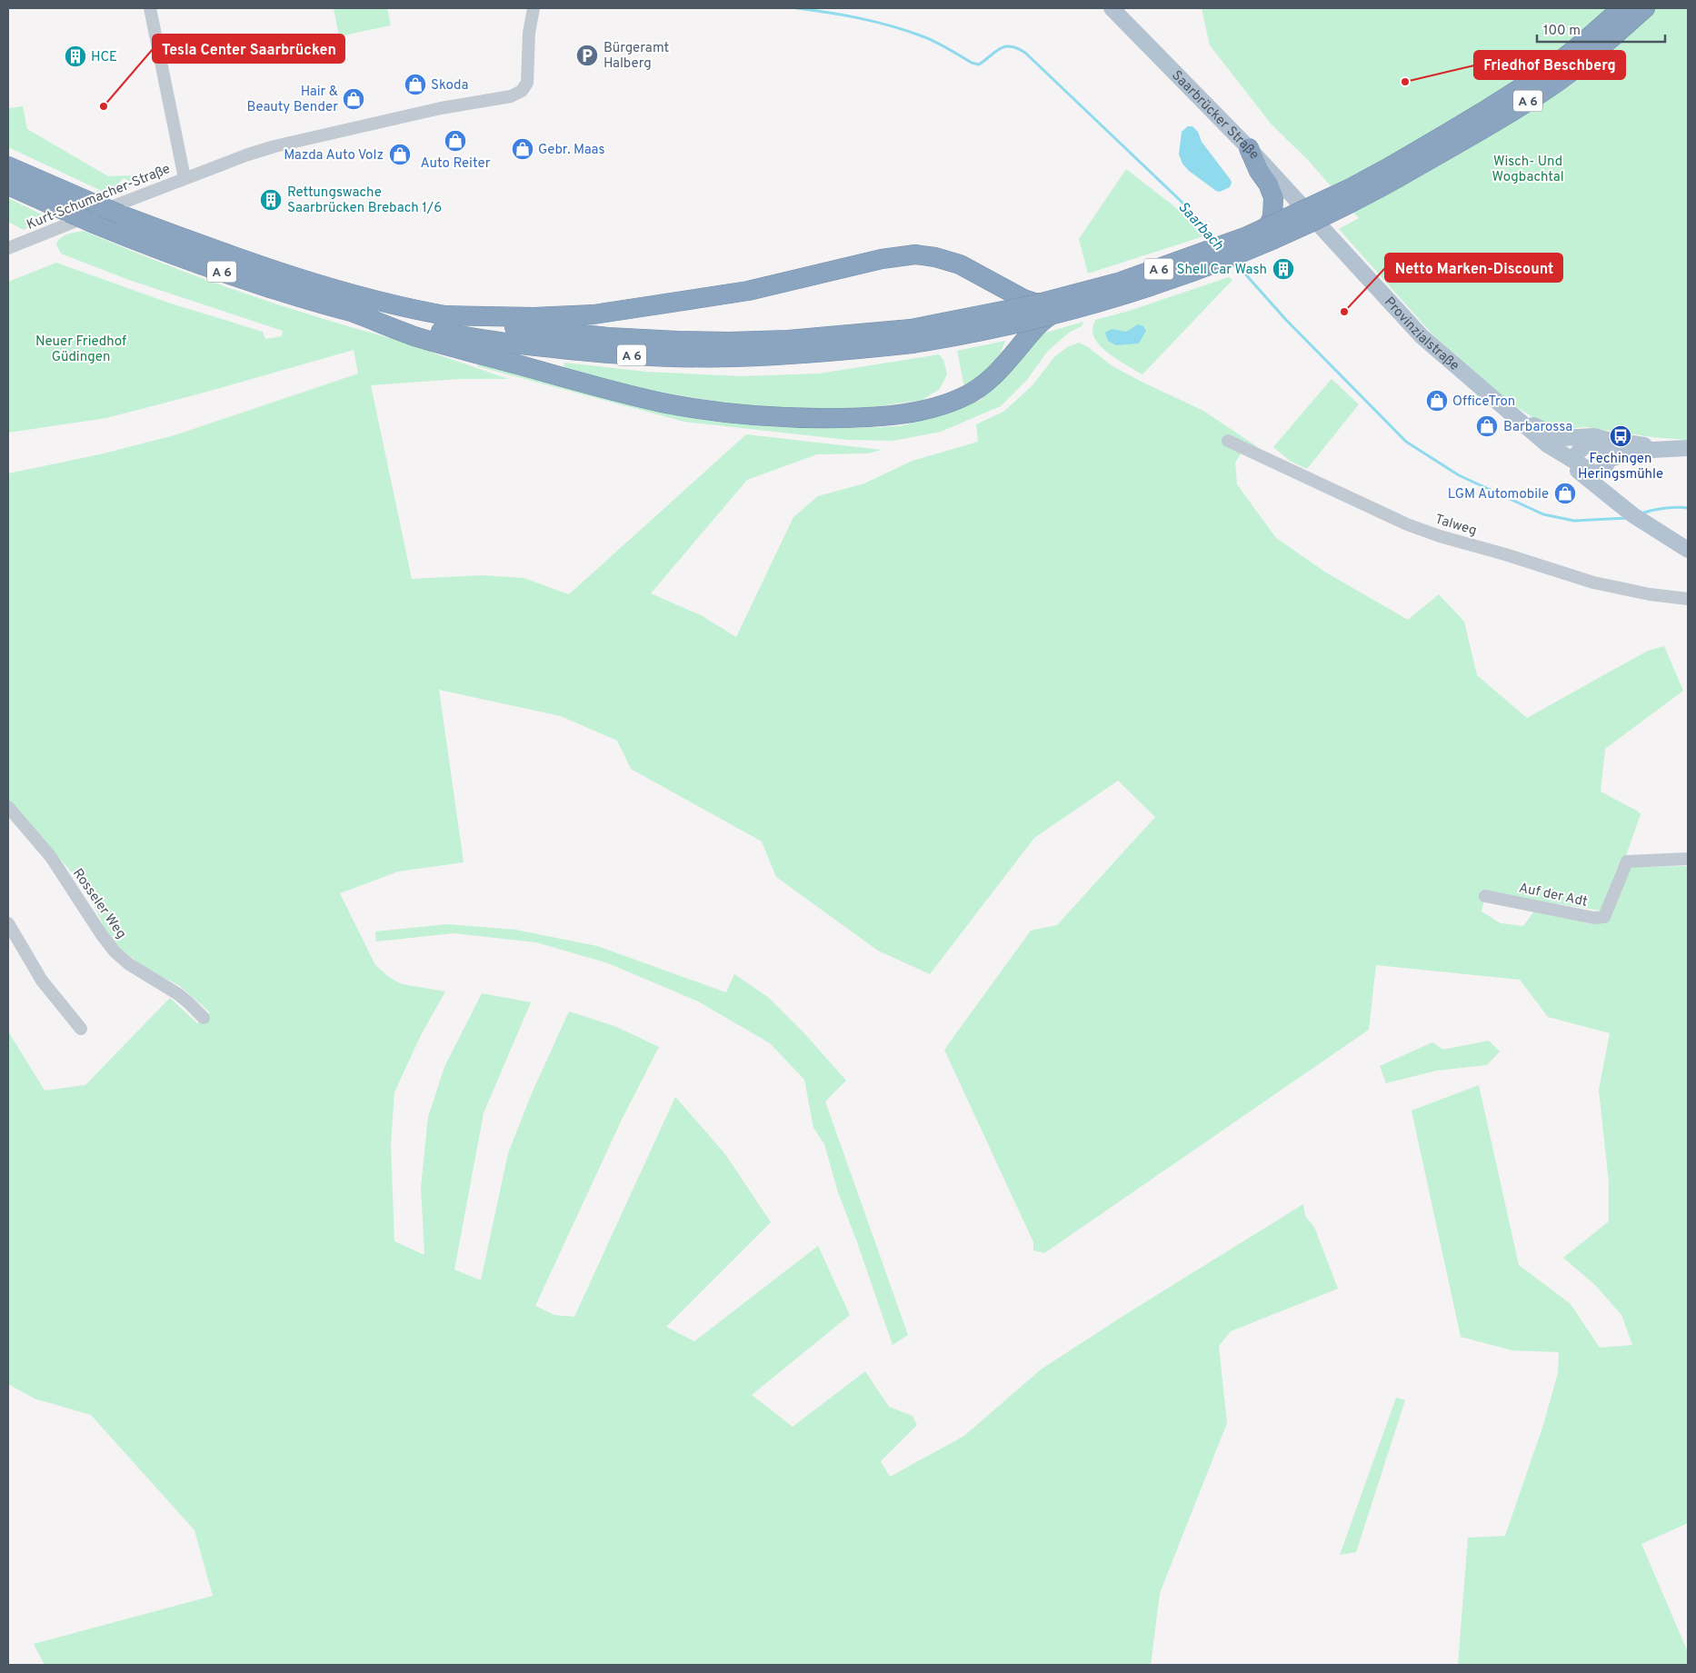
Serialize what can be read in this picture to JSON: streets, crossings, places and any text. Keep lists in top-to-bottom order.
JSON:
{
  "streets": {
    "highway": ["A 6"],
    "main road": ["Saarbrücker Straße", "Provinzialstraße"],
    "street": [
      "Kurt-Schumacher-Straße",
      "Talweg",
      "Auf der Adt",
      "Rosseler Weg"
    ]
  },
  "crossings": [
    ["A 6", "Saarbrücker Straße"],
    ["A 6", "Provinzialstraße"],
    ["Saarbrücker Straße", "Provinzialstraße"]
  ],
  "water": ["Saarbach"],
  "parks": ["Wisch- Und Wogbachtal", "Neuer Friedhof Güdingen"],
  "places": {
    "parking": ["Bürgeramt Halberg"],
    "building": ["HCE", "Rettungswache Saarbrücken Brebach 1/6", "Shell Car Wash"],
    "other": ["Friedhof Beschberg", "Tesla Center Saarbrücken", "Netto Marken-Discount"],
    "shop": [
      "Skoda",
      "Hair & Beauty Bender",
      "Auto Reiter",
      "Gebr. Maas",
      "Mazda Auto Volz",
      "OfficeTron",
      "Barbarossa",
      "LGM Automobile"
    ],
    "bus stop": ["Fechingen Heringsmühle"]
  },
  "scale_bar": "100 m"
}
